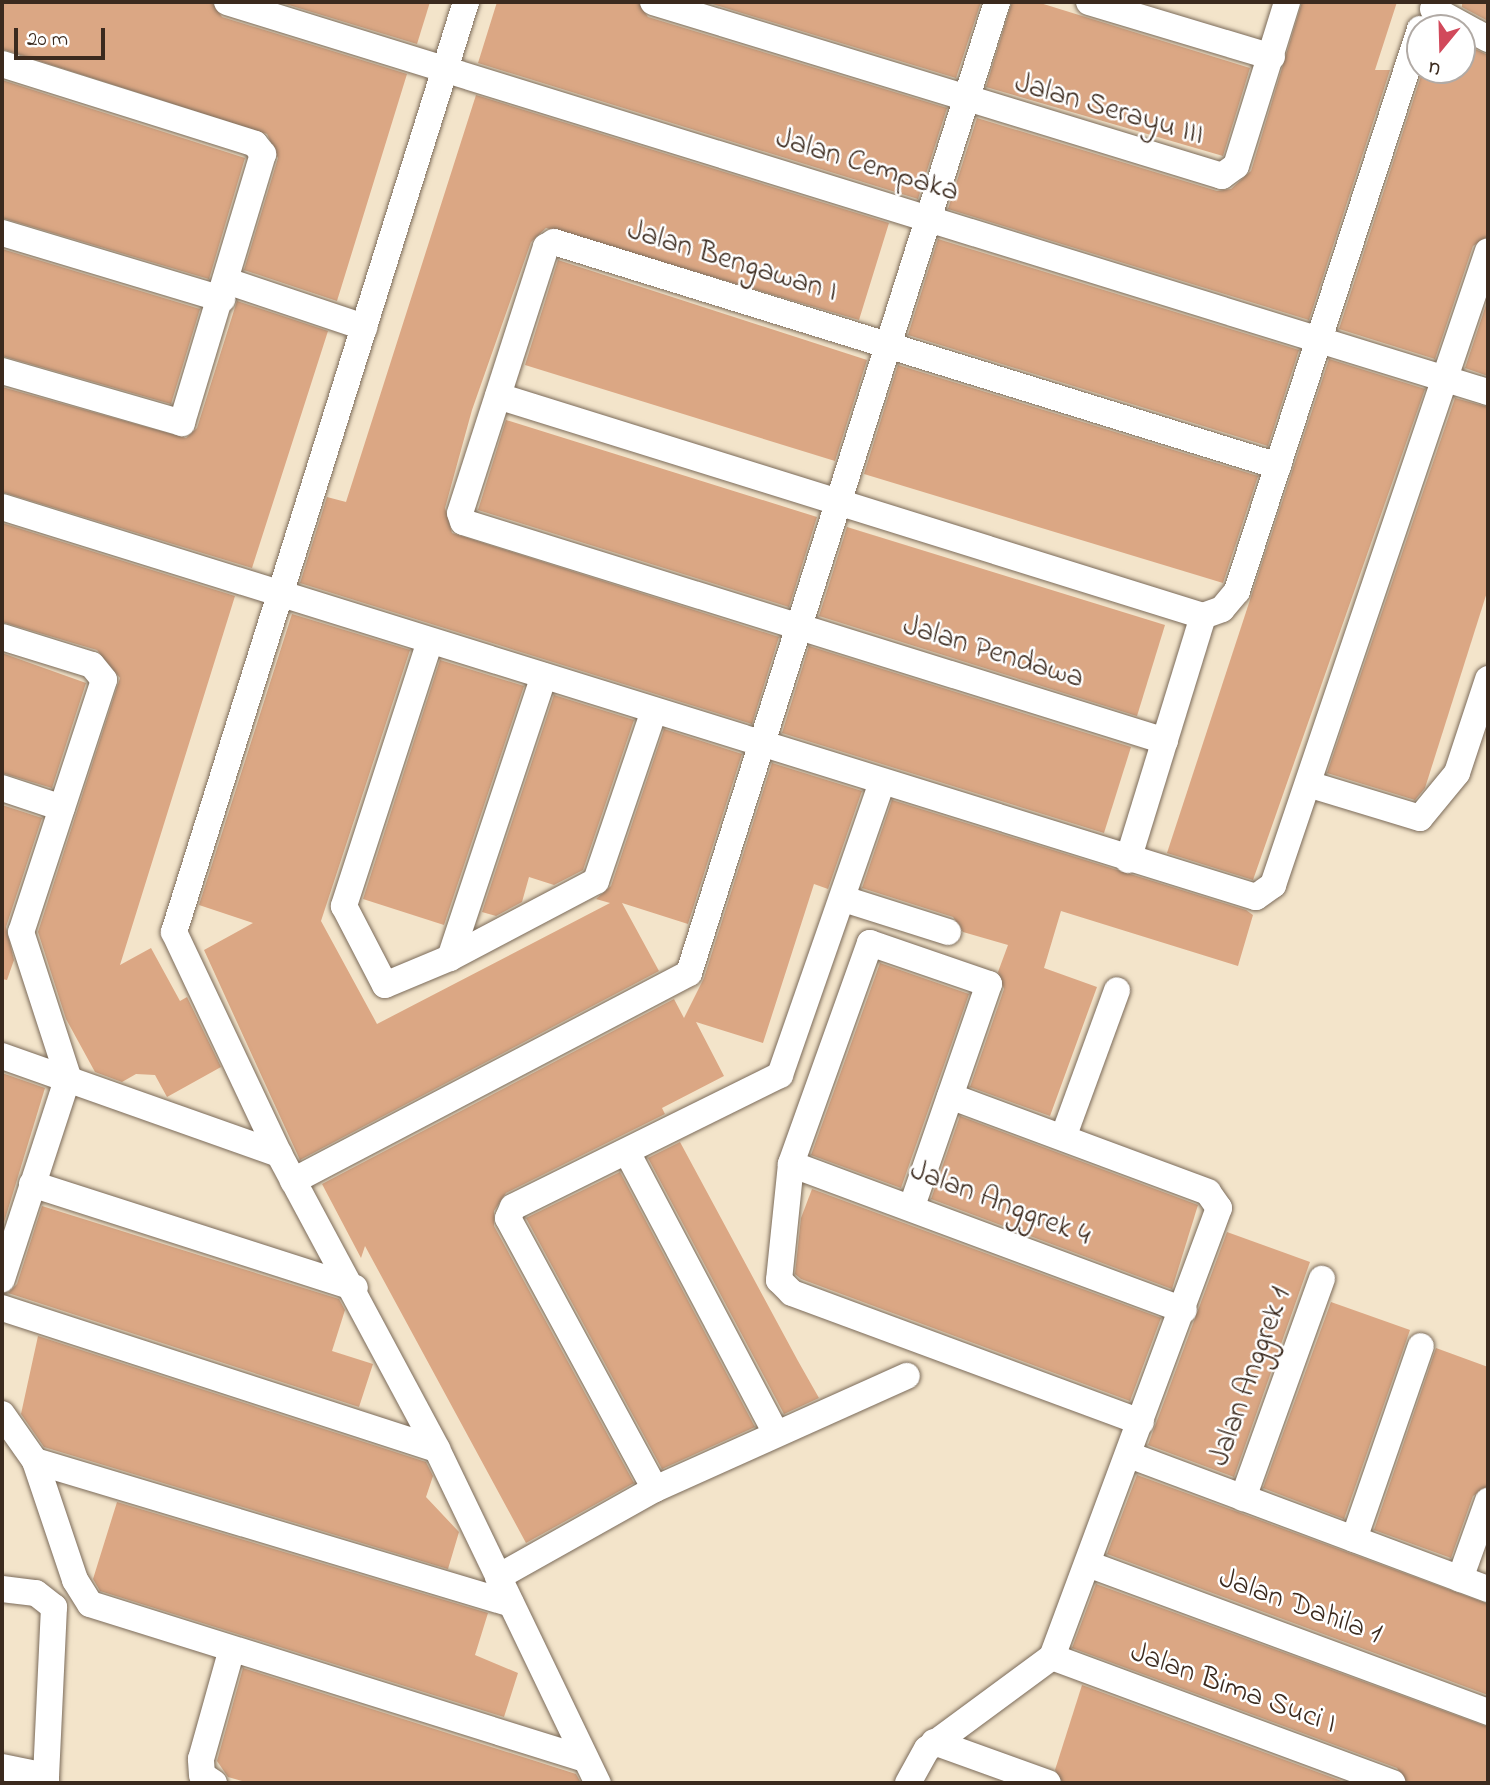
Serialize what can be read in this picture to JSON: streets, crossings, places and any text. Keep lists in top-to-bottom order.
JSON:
{
  "streets": {
    "street": [
      "Jalan Serayu III",
      "Jalan Cempaka",
      "Jalan Bengawan I",
      "Jalan Pendawa",
      "Jalan Anggrek 4",
      "Jalan Anggrek 1",
      "Jalan Dahila 1",
      "Jalan Bima Suci I"
    ]
  },
  "crossings": [
    ["Jalan Bengawan I", "Jalan Pendawa"]
  ],
  "scale_bar": "20 m",
  "north": "bottom"
}
